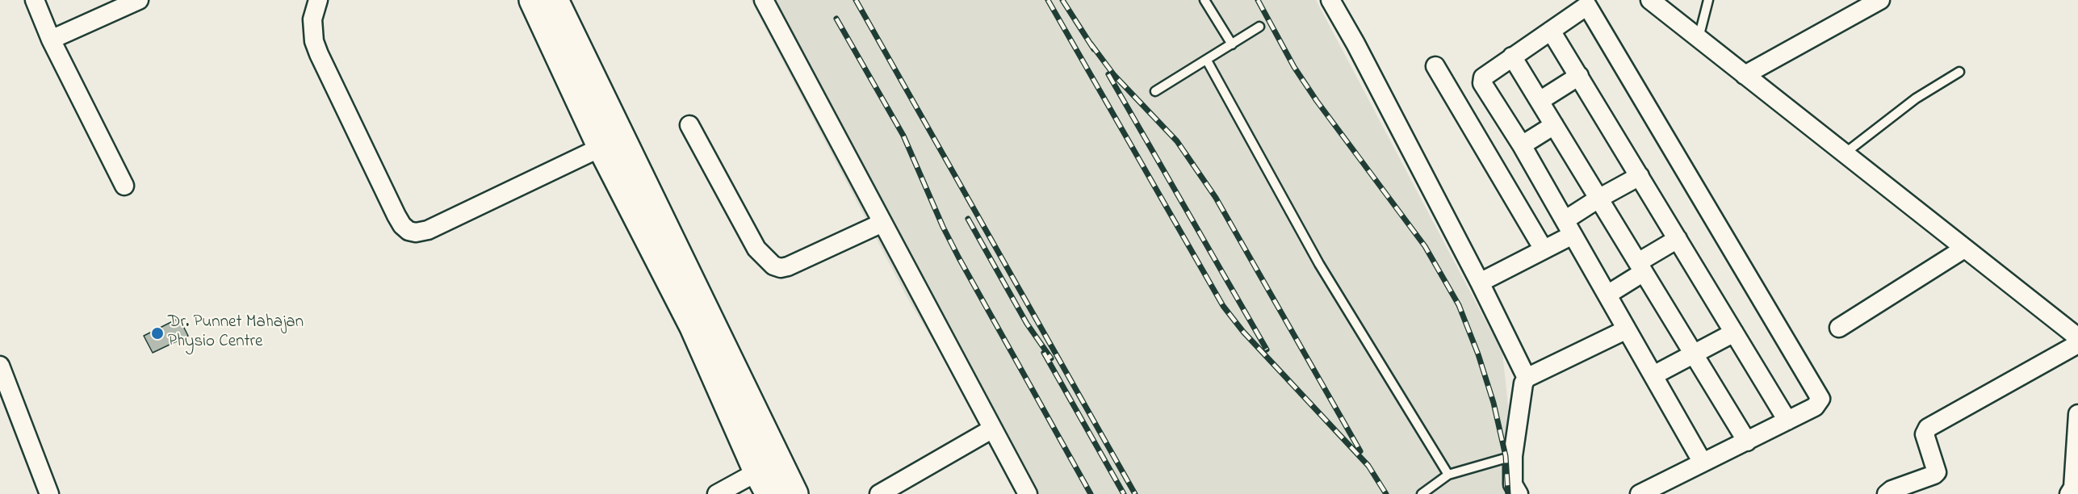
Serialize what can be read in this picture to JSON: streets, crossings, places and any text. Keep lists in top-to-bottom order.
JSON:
{
  "places": ["Dr. Punnet Mahajan Physio Centre"]
}
